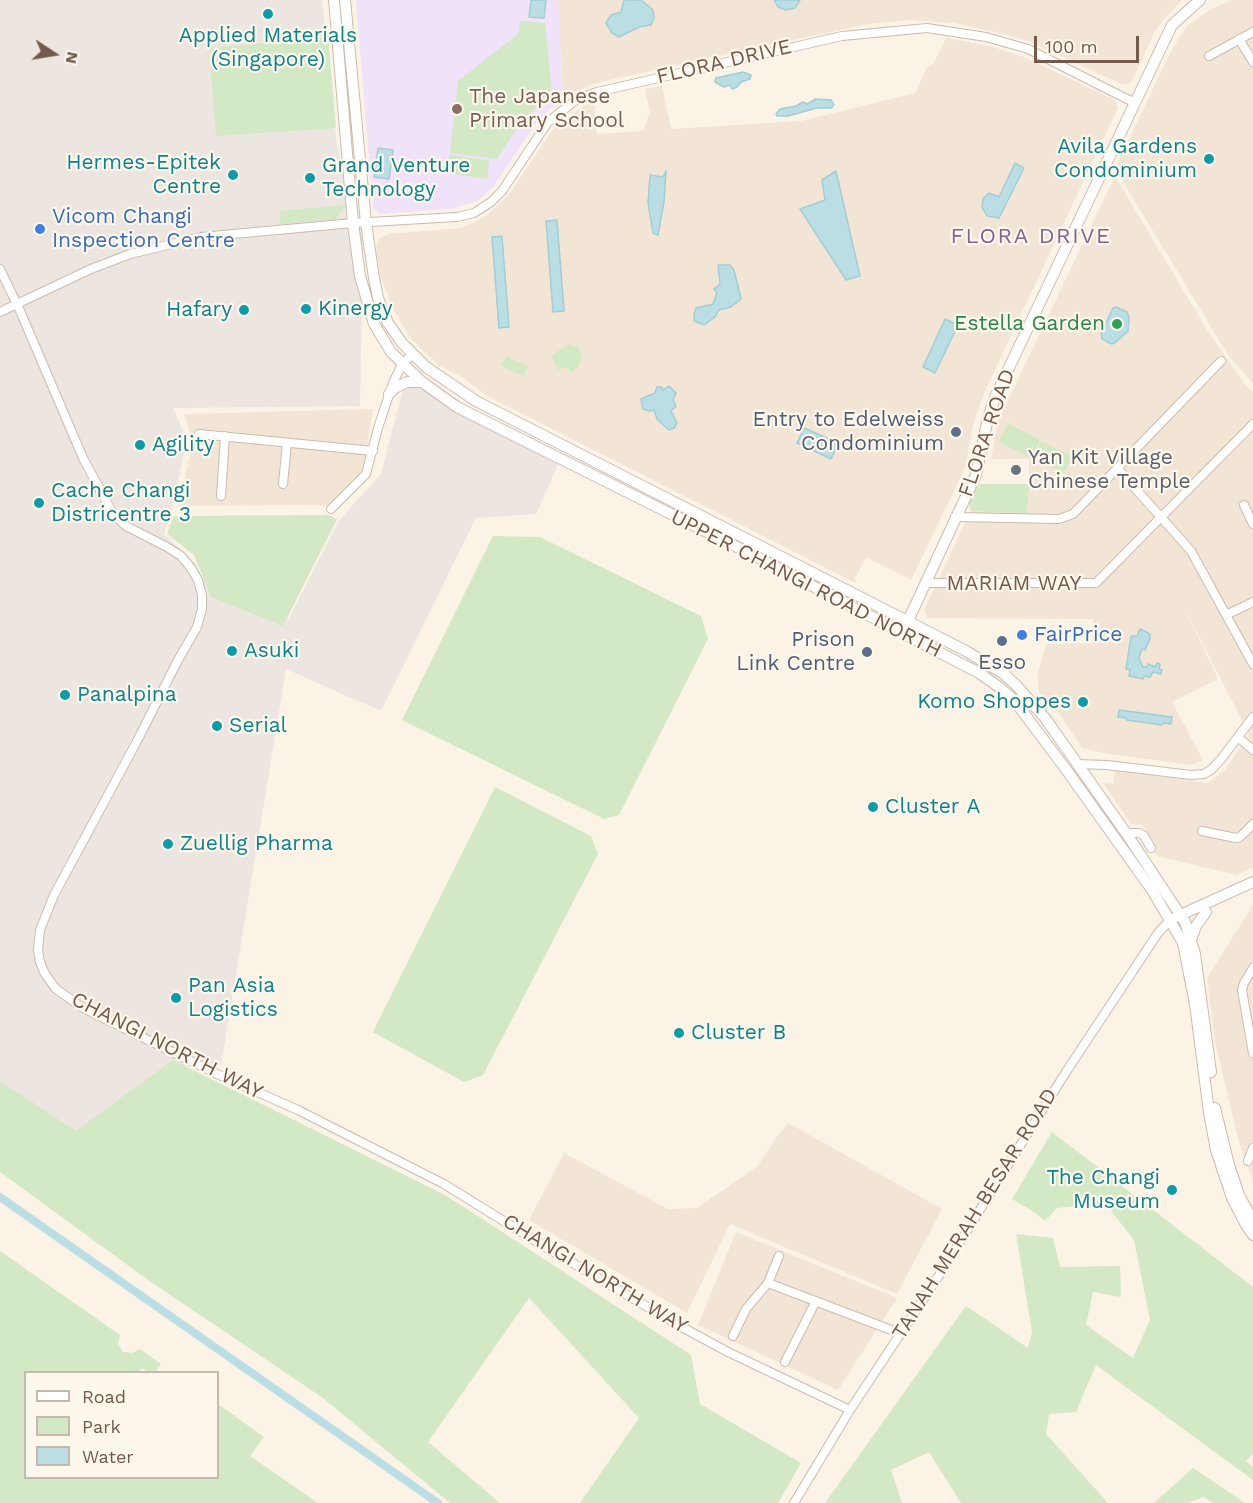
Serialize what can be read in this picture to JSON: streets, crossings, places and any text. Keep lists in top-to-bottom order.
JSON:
{
  "streets": {
    "street": [
      "FLORA DRIVE",
      "FLORA ROAD",
      "UPPER CHANGI ROAD NORTH",
      "MARIAM WAY",
      "CHANGI NORTH WAY",
      "TANAH MERAH BESAR ROAD"
    ]
  },
  "crossings": [
    ["FLORA DRIVE", "FLORA ROAD"],
    ["FLORA DRIVE", "UPPER CHANGI ROAD NORTH"],
    ["FLORA DRIVE", "CHANGI NORTH WAY"],
    ["FLORA ROAD", "MARIAM WAY"],
    ["UPPER CHANGI ROAD NORTH", "MARIAM WAY"],
    ["UPPER CHANGI ROAD NORTH", "TANAH MERAH BESAR ROAD"],
    ["CHANGI NORTH WAY", "TANAH MERAH BESAR ROAD"]
  ],
  "districts": ["FLORA DRIVE"],
  "places": [
    "Applied Materials (Singapore)",
    "The Japanese Primary School",
    "Avila Gardens Condominium",
    "Hermes-Epitek Centre",
    "Grand Venture Technology",
    "Vicom Changi Inspection Centre",
    "Kinergy",
    "Hafary",
    "Estella Garden",
    "Entry to Edelweiss Condominium",
    "Agility",
    "Yan Kit Village Chinese Temple",
    "Cache Changi Districentre 3",
    "FairPrice",
    "Esso",
    "Asuki",
    "Prison Link Centre",
    "Panalpina",
    "Komo Shoppes",
    "Serial",
    "Cluster A",
    "Zuellig Pharma",
    "Pan Asia Logistics",
    "Cluster B",
    "The Changi Museum"
  ],
  "legend": ["Road", "Park", "Water"],
  "scale_bar": "100 m",
  "north": "right"
}
